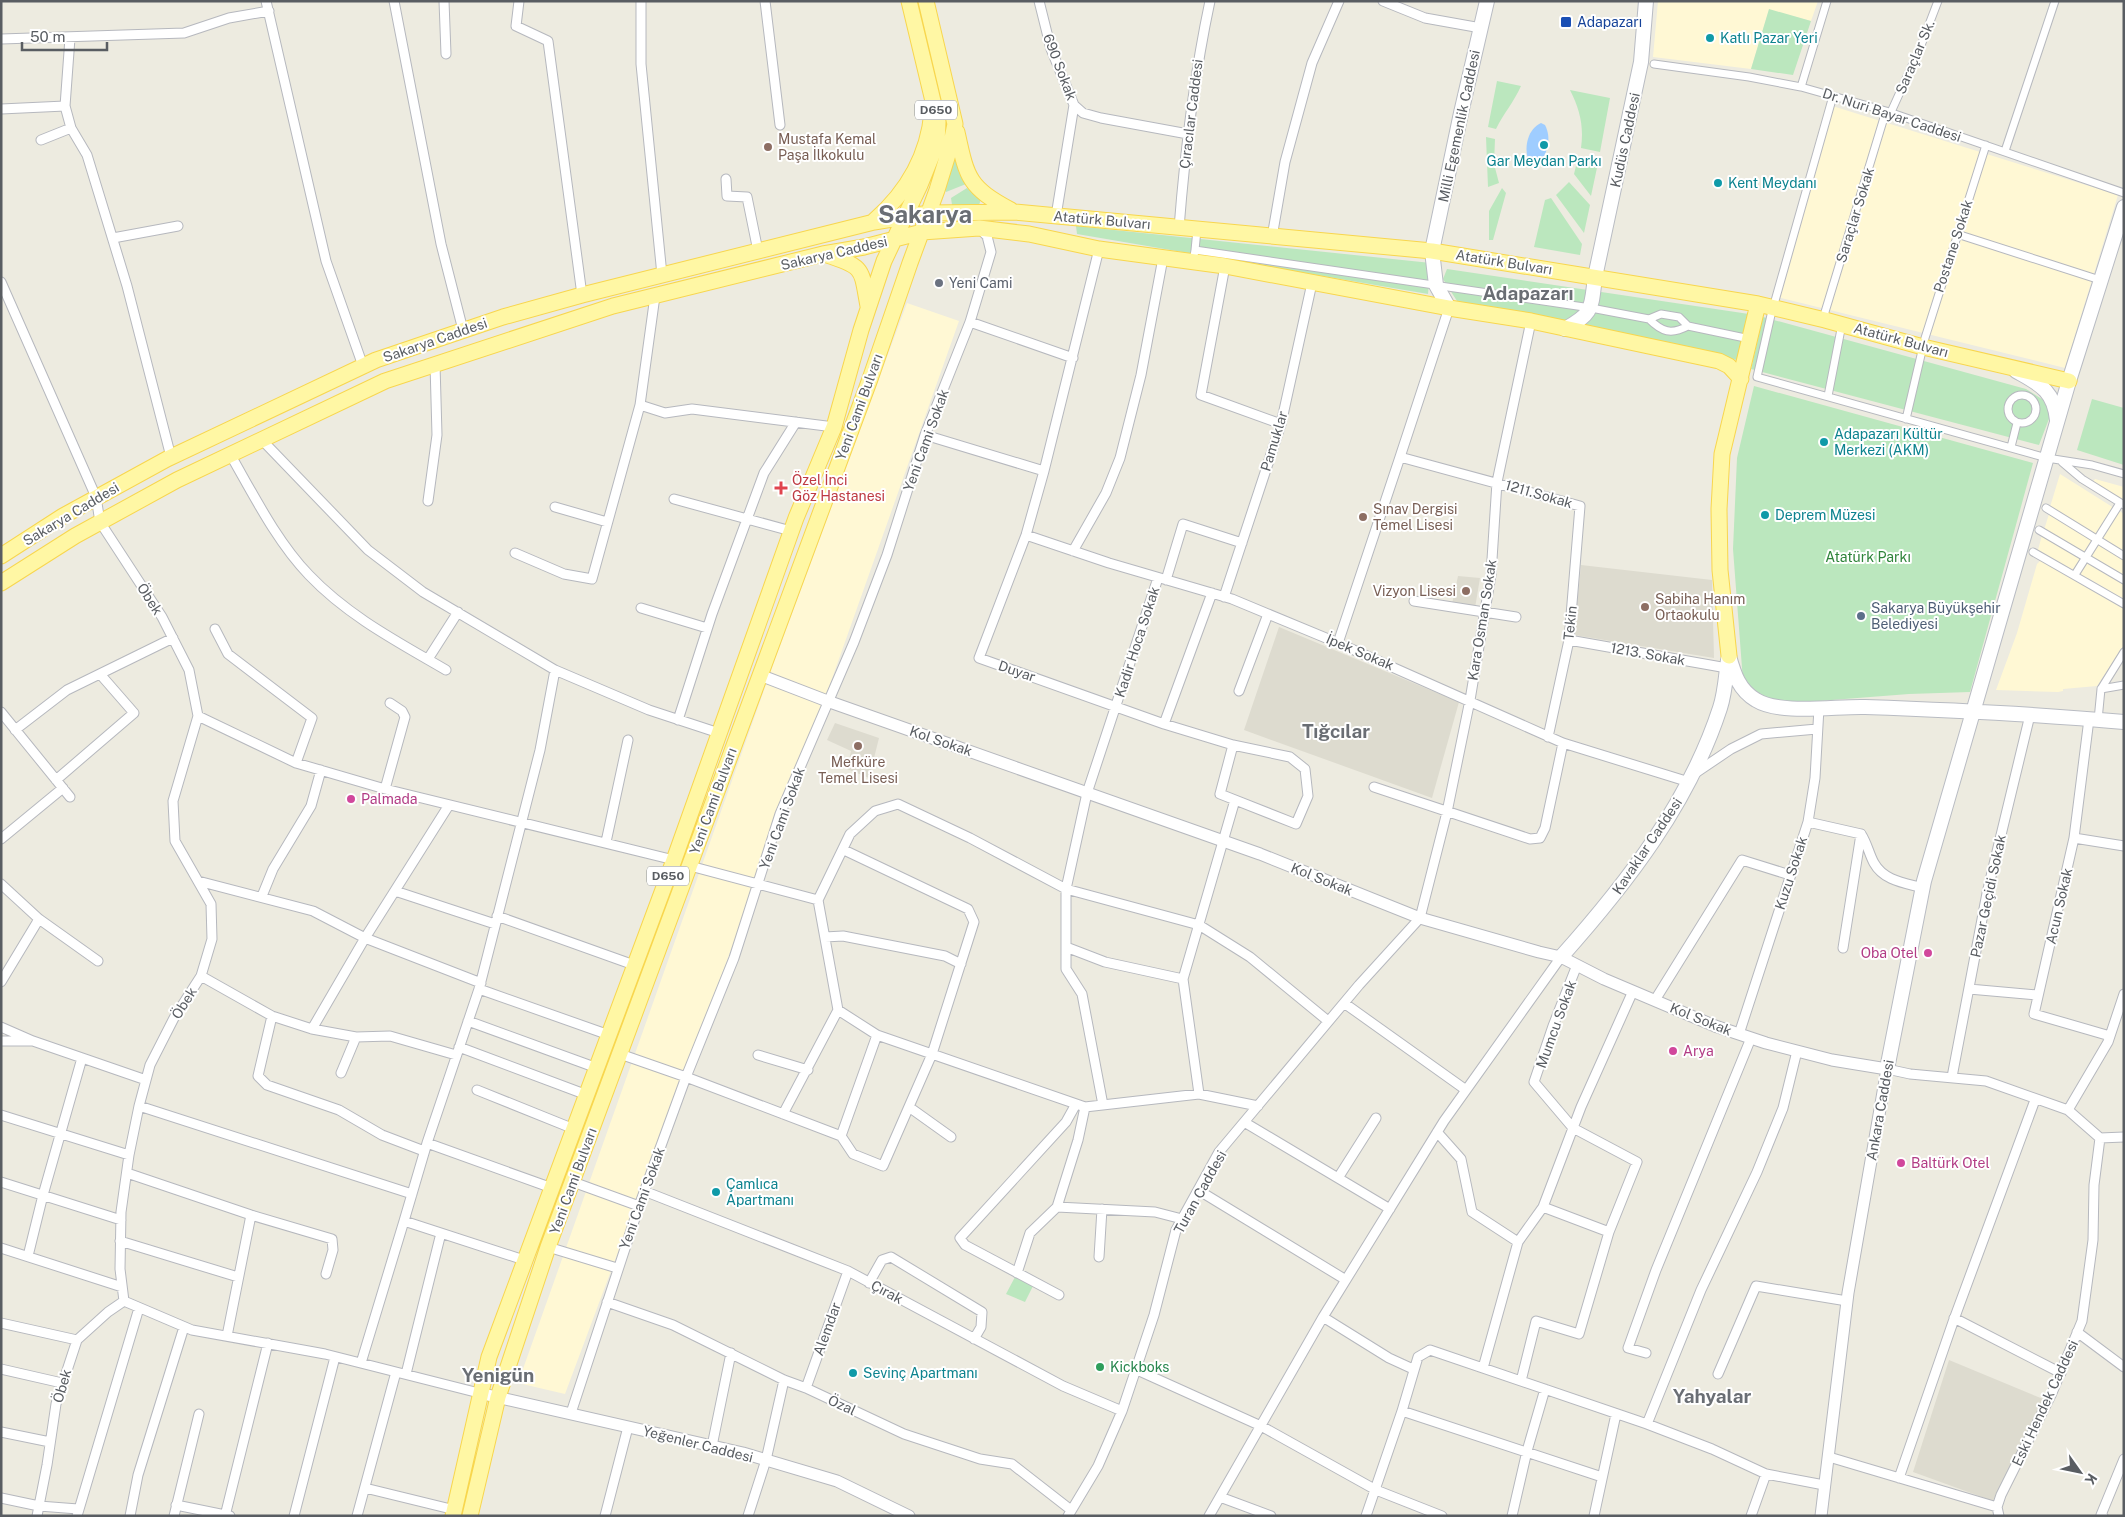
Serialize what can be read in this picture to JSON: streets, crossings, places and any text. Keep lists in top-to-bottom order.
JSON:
{
  "streets": {
    "main road": [
      "D650",
      "Milli Egemenlik Caddesi",
      "Kudüs Caddesi",
      "Atatürk Bulvarı",
      "Sakarya Caddesi",
      "Yeni Cami Bulvarı",
      "Kavaklar Caddesi",
      "Ankara Caddesi"
    ],
    "street": [
      "Saraçlar Sk.",
      "690 Sokak",
      "Çıracılar Caddesi",
      "Dr. Nuri Bayar Caddesi",
      "Saraçlar Sokak",
      "Postane Sokak",
      "Yeni Cami Sokak",
      "Pamuklar",
      "1211.Sokak",
      "Öbek",
      "Kara Osman Sokak",
      "Tekin",
      "Kadir Hoca Sokak",
      "İpek Sokak",
      "1213. Sokak",
      "Duyar",
      "Kol Sokak",
      "Kuzu Sokak",
      "Pazar Geçidi Sokak",
      "Acun Sokak",
      "Mumcu Sokak",
      "Turan Caddesi",
      "Çırak",
      "Alemdar",
      "Eski Hendek Caddesi",
      "Özal",
      "Yeğenler Caddesi"
    ]
  },
  "crossings": [
    ["Saraçlar Sk.", "Dr. Nuri Bayar Caddesi"],
    ["Saraçlar Sk.", "Saraçlar Sokak"],
    ["690 Sokak", "Çıracılar Caddesi"],
    ["D650", "Sakarya Caddesi"],
    ["D650", "Yeni Cami Bulvarı"],
    ["Çıracılar Caddesi", "Atatürk Bulvarı"],
    ["Dr. Nuri Bayar Caddesi", "Saraçlar Sokak"],
    ["Dr. Nuri Bayar Caddesi", "Postane Sokak"],
    ["Milli Egemenlik Caddesi", "Atatürk Bulvarı"],
    ["Kudüs Caddesi", "Atatürk Bulvarı"],
    ["Saraçlar Sokak", "Atatürk Bulvarı"],
    ["Atatürk Bulvarı", "Postane Sokak"],
    ["Atatürk Bulvarı", "Sakarya Caddesi"],
    ["Atatürk Bulvarı", "Yeni Cami Bulvarı"],
    ["Atatürk Bulvarı", "Yeni Cami Sokak"],
    ["Atatürk Bulvarı", "Pamuklar"],
    ["Atatürk Bulvarı", "Kara Osman Sokak"],
    ["Atatürk Bulvarı", "Duyar"],
    ["Atatürk Bulvarı", "Kavaklar Caddesi"],
    ["Atatürk Bulvarı", "Ankara Caddesi"],
    ["Sakarya Caddesi", "Yeni Cami Bulvarı"],
    ["Sakarya Caddesi", "Öbek"],
    ["Yeni Cami Bulvarı", "Kol Sokak"],
    ["Yeni Cami Bulvarı", "Yeğenler Caddesi"],
    ["Yeni Cami Sokak", "Kol Sokak"],
    ["Yeni Cami Sokak", "Çırak"],
    ["Yeni Cami Sokak", "Özal"],
    ["Yeni Cami Sokak", "Yeğenler Caddesi"],
    ["Pamuklar", "Kadir Hoca Sokak"],
    ["Pamuklar", "İpek Sokak"],
    ["1211.Sokak", "Kara Osman Sokak"],
    ["1211.Sokak", "Tekin"],
    ["Kara Osman Sokak", "İpek Sokak"],
    ["Kara Osman Sokak", "Kol Sokak"],
    ["Kara Osman Sokak", "Turan Caddesi"],
    ["Tekin", "İpek Sokak"],
    ["Tekin", "1213. Sokak"],
    ["Kadir Hoca Sokak", "İpek Sokak"],
    ["Kadir Hoca Sokak", "Duyar"],
    ["Kadir Hoca Sokak", "Kol Sokak"],
    ["İpek Sokak", "Duyar"],
    ["İpek Sokak", "Kavaklar Caddesi"],
    ["1213. Sokak", "Kavaklar Caddesi"],
    ["Kol Sokak", "Kavaklar Caddesi"],
    ["Kol Sokak", "Kuzu Sokak"],
    ["Kol Sokak", "Mumcu Sokak"],
    ["Kol Sokak", "Ankara Caddesi"],
    ["Kol Sokak", "Turan Caddesi"],
    ["Turan Caddesi", "Çırak"],
    ["Turan Caddesi", "Özal"],
    ["Çırak", "Alemdar"],
    ["Alemdar", "Özal"]
  ],
  "districts": [
    "Sakarya",
    "Adapazarı",
    "Tığcılar",
    "Yenigün",
    "Yahyalar"
  ],
  "parks": ["Atatürk Parkı"],
  "places": {
    "transit": ["Adapazarı"],
    "other": [
      "Katlı Pazar Yeri",
      "Gar Meydan Parkı",
      "Mustafa Kemal Paşa İlkokulu",
      "Kent Meydanı",
      "Yeni Cami",
      "Adapazarı Kültür Merkezi (AKM)",
      "Deprem Müzesi",
      "Sınav Dergisi Temel Lisesi",
      "Vizyon Lisesi",
      "Sabiha Hanım Ortaokulu",
      "Sakarya Büyükşehir Belediyesi",
      "Mefküre Temel Lisesi",
      "Palmada",
      "Oba Otel",
      "Arya",
      "Baltürk Otel",
      "Çamlıca Apartmanı",
      "Kickboks",
      "Sevinç Apartmanı"
    ],
    "health": ["Özel İnci Göz Hastanesi"]
  },
  "scale_bar": "50 m",
  "north": "bottom right"
}
